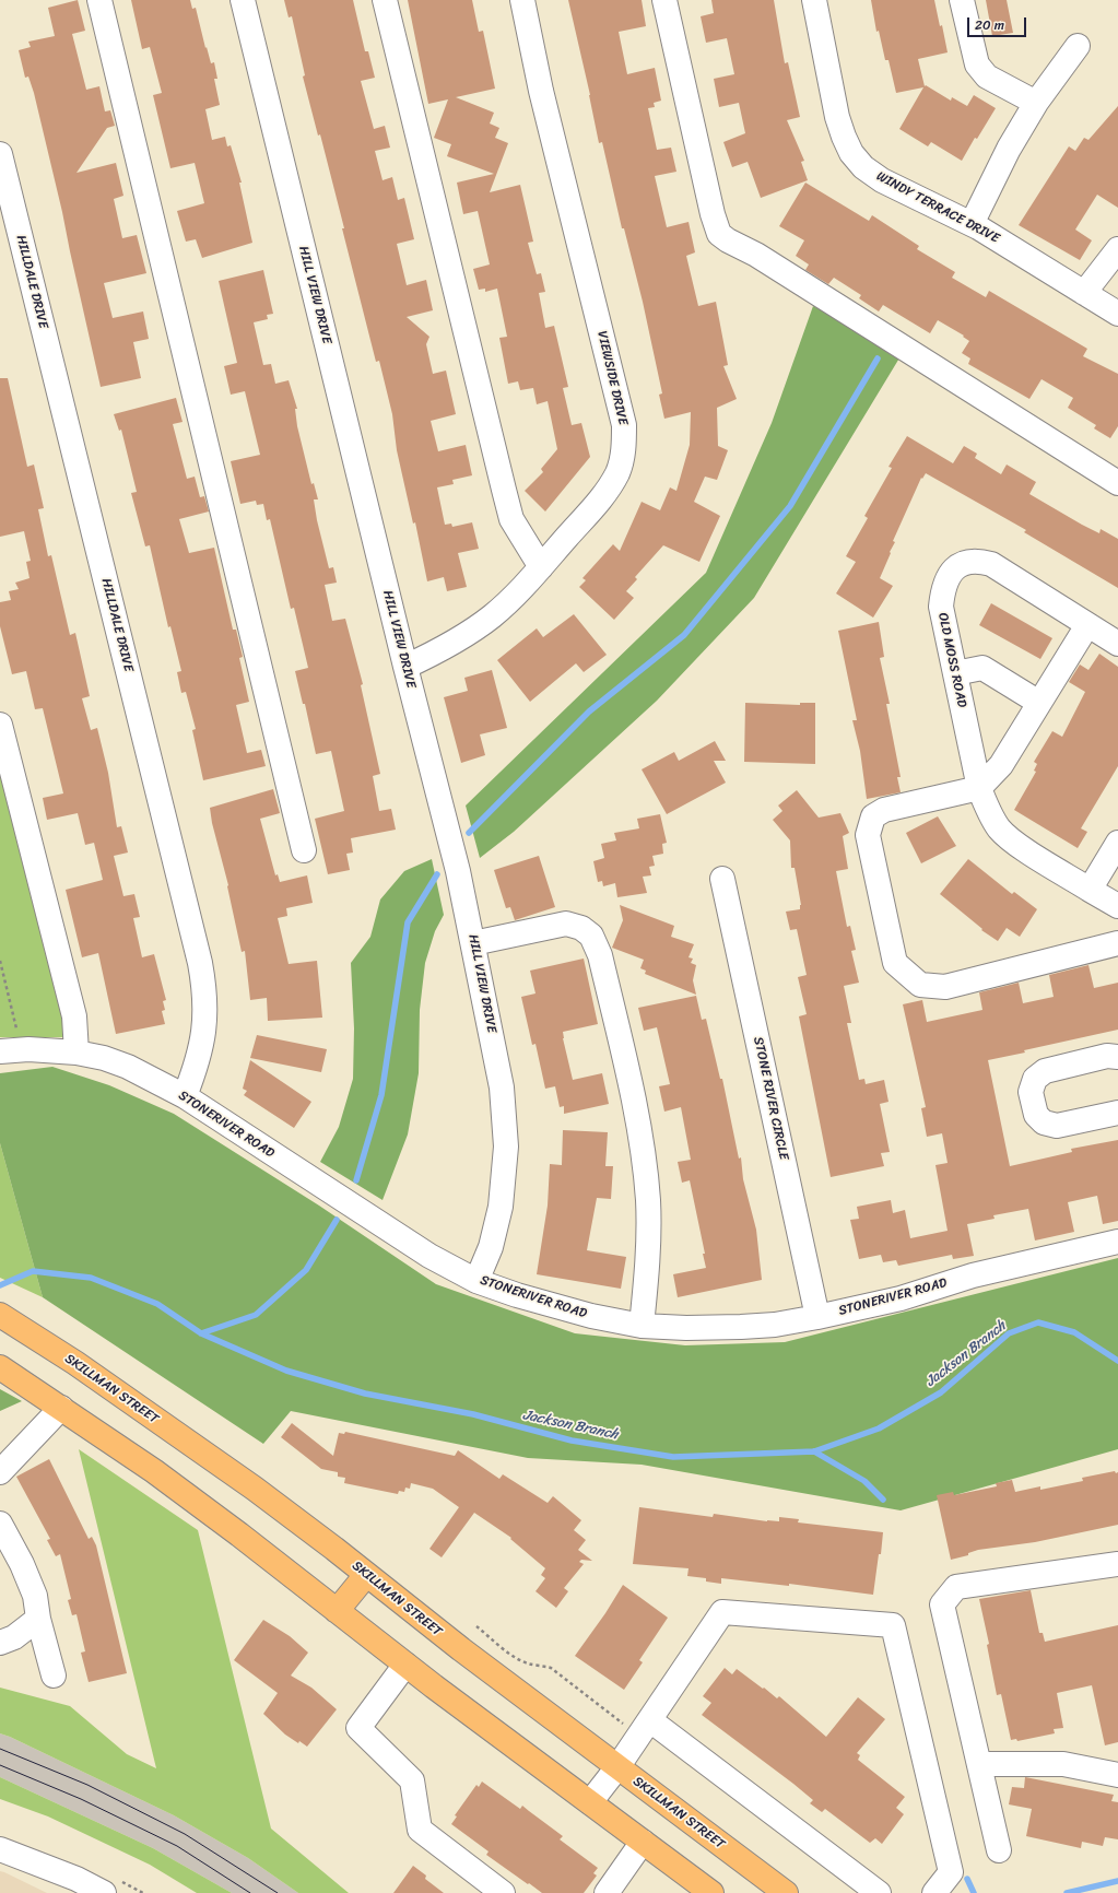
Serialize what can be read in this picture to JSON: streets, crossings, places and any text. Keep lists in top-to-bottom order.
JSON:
{
  "streets": {
    "main road": ["SKILLMAN STREET"],
    "street": [
      "WINDY TERRACE DRIVE",
      "HILLDALE DRIVE",
      "HILL VIEW DRIVE",
      "VIEWSIDE DRIVE",
      "OLD MOSS ROAD",
      "STONE RIVER CIRCLE",
      "STONERIVER ROAD"
    ]
  },
  "crossings": [
    ["HILLDALE DRIVE", "STONERIVER ROAD"],
    ["HILL VIEW DRIVE", "VIEWSIDE DRIVE"],
    ["HILL VIEW DRIVE", "STONERIVER ROAD"],
    ["STONE RIVER CIRCLE", "STONERIVER ROAD"]
  ],
  "water": ["Jackson Branch"],
  "scale_bar": "20 m"
}
